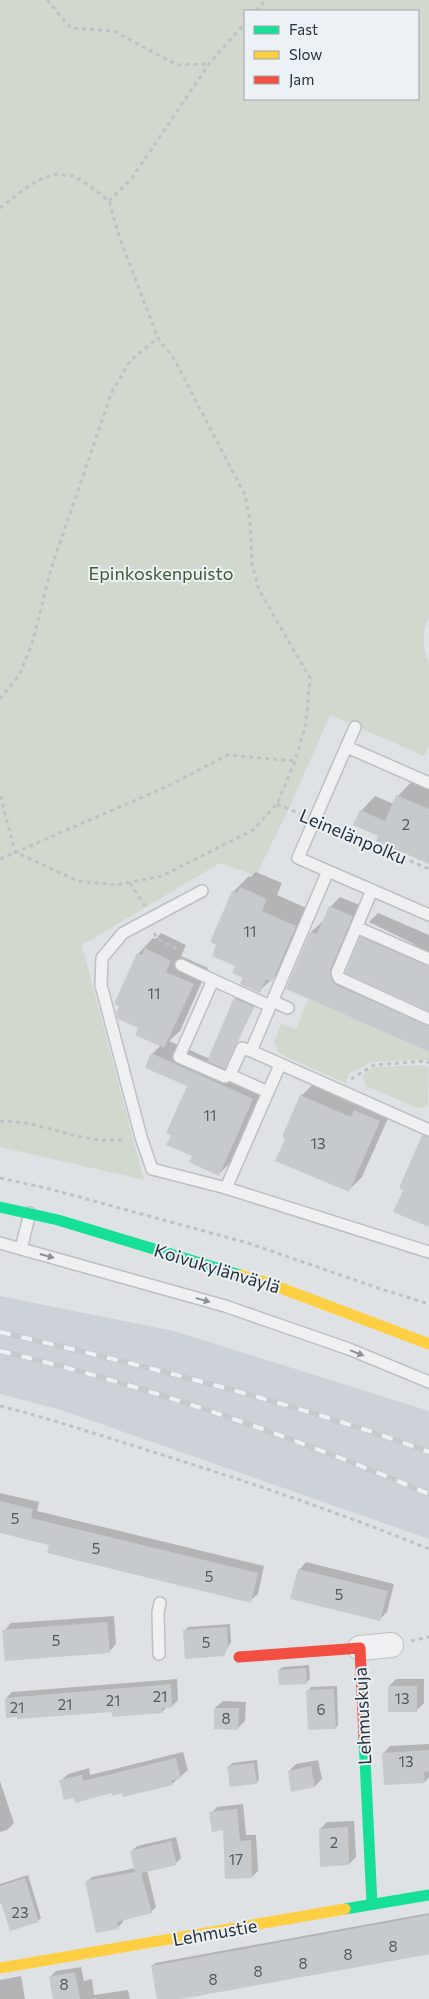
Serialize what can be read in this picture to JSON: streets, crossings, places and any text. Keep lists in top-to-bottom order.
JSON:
{
  "streets": {
    "street": ["Koivukylänväylä", "Lehmuskuja", "Lehmustie"],
    "path": ["Leinelänpolku"]
  },
  "crossings": [
    ["Lehmuskuja", "Lehmustie"]
  ],
  "parks": ["Epinkoskenpuisto"],
  "house_numbers": [
    "2",
    "11",
    "11",
    "11",
    "13",
    "5",
    "5",
    "5",
    "5",
    "5",
    "5",
    "21",
    "13",
    "21",
    "21",
    "21",
    "6",
    "8",
    "13",
    "2",
    "17",
    "23",
    "8",
    "8",
    "8",
    "8",
    "8",
    "8"
  ],
  "legend": ["Fast", "Slow", "Jam"]
}
